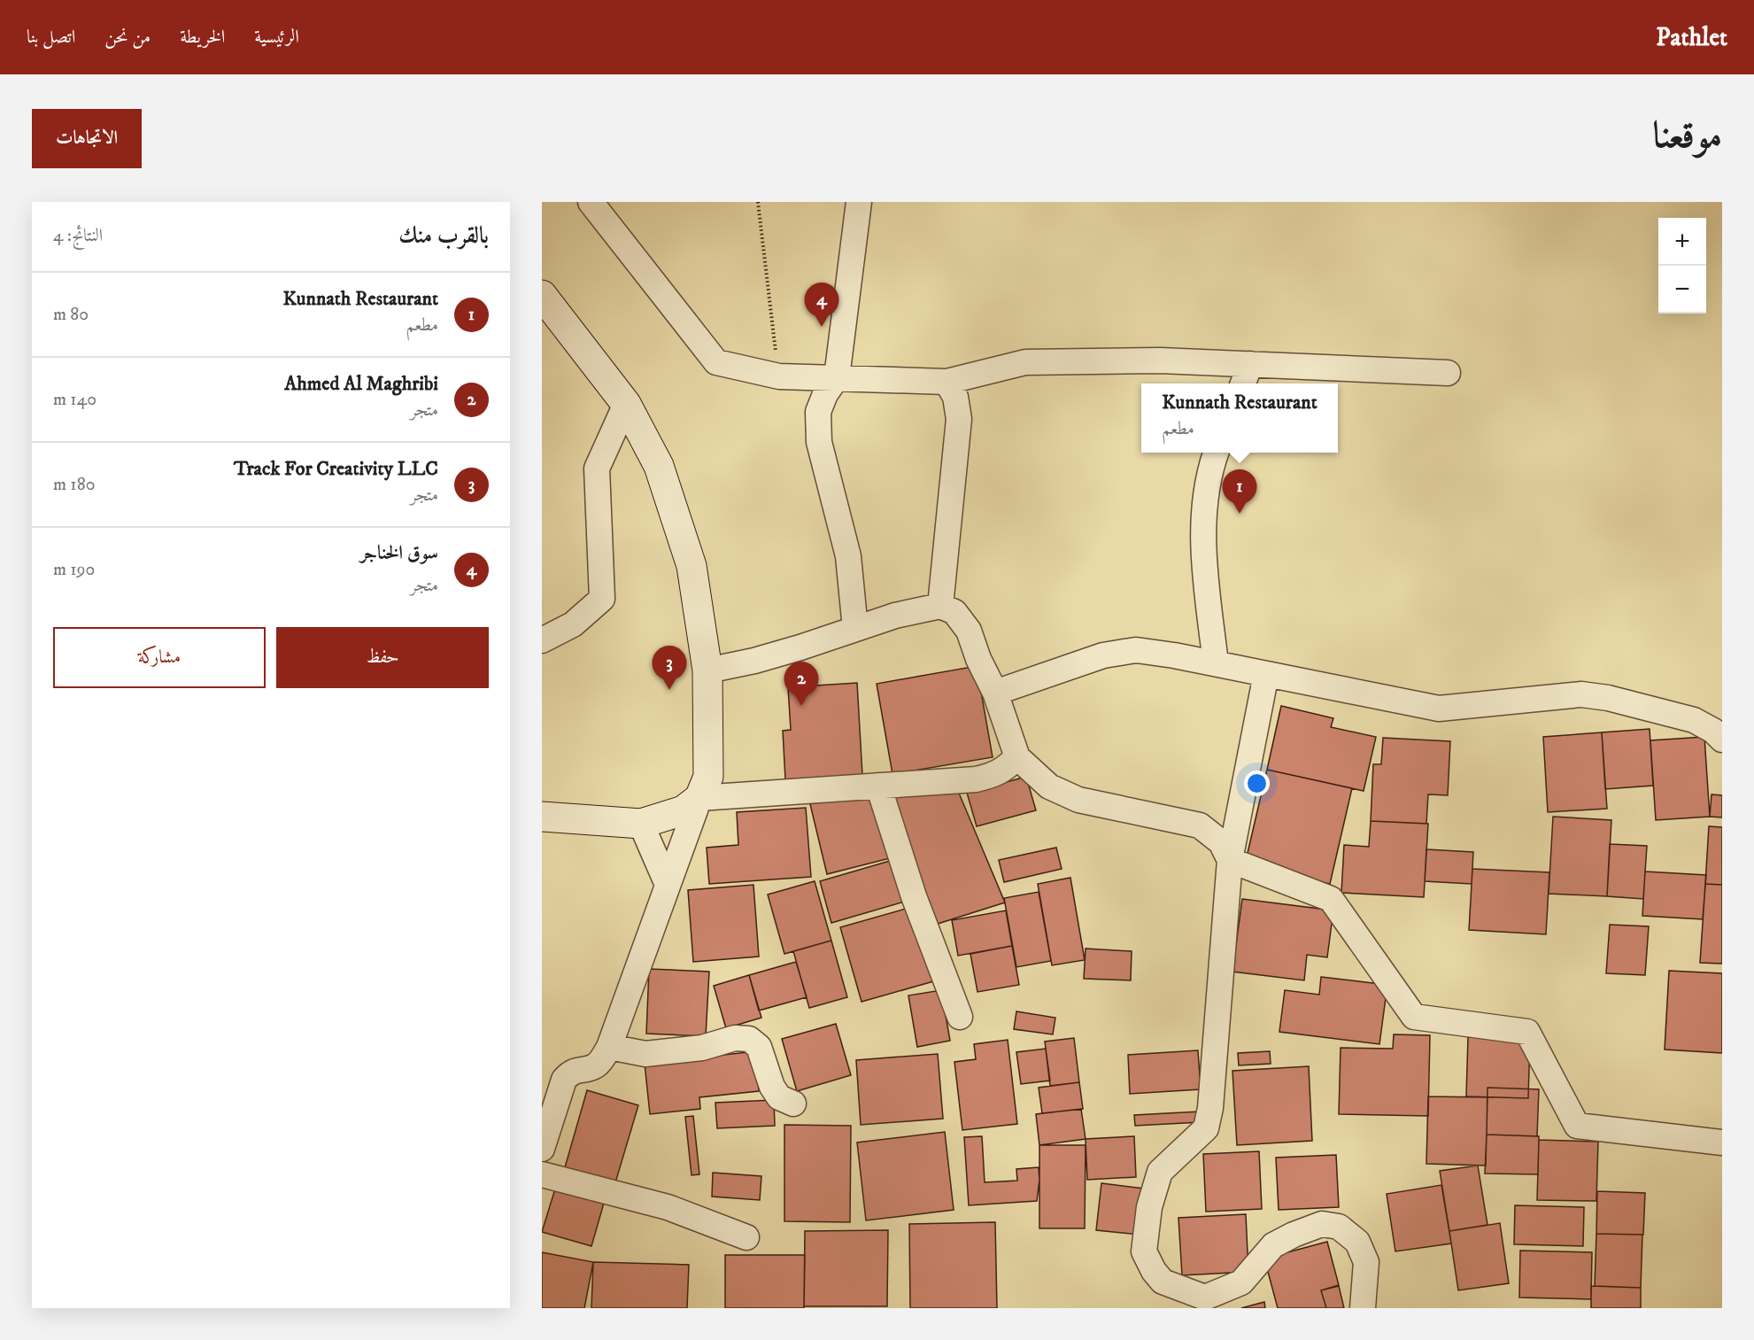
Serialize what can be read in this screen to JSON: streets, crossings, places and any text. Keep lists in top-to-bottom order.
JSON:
{
  "page": {
    "header": "Pathlet",
    "nav": [
      "الرئيسية",
      "الخريطة",
      "من نحن",
      "اتصل بنا"
    ],
    "title": "موقعنا",
    "buttons": [
      "الاتجاهات",
      ["حفظ", "مشاركة"]
    ],
    "heading": ["بالقرب منك", "النتائج: 4"],
    "map_buttons": ["+", "−"],
    "list": [
      {
        "mark": "1",
        "name": "Kunnath Restaurant",
        "note": "مطعم",
        "value": "80 m"
      },
      {
        "mark": "2",
        "name": "Ahmed Al Maghribi",
        "note": "متجر",
        "value": "140 m"
      },
      {
        "mark": "3",
        "name": "Track For Creativity LLC",
        "note": "متجر",
        "value": "180 m"
      },
      {
        "mark": "4",
        "name": "سوق الخناجر",
        "note": "متجر",
        "value": "190 m"
      }
    ],
    "pins": [
      "4",
      "1",
      "3",
      "2"
    ],
    "popup": ["Kunnath Restaurant", "مطعم"]
  }
}
